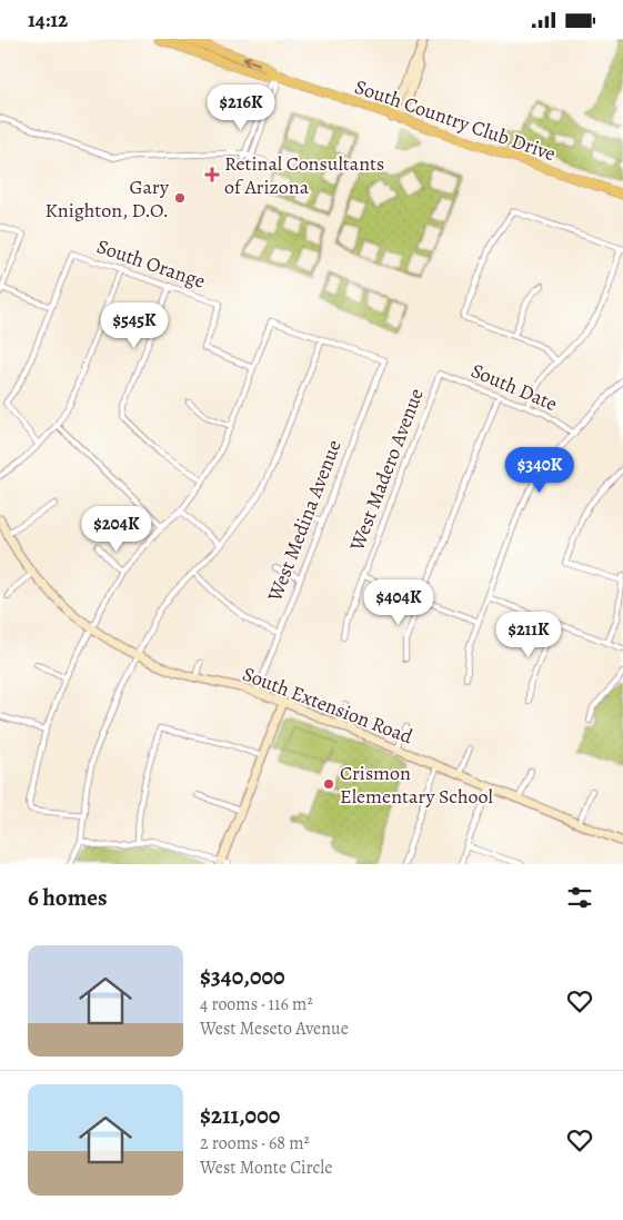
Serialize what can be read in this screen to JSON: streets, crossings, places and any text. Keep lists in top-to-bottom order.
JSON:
{
  "streets": {
    "main road": ["South Country Club Drive"],
    "street": [
      "South Orange",
      "South Date",
      "West Madero Avenue",
      "West Medina Avenue",
      "South Extension Road"
    ]
  },
  "crossings": [
    ["South Date", "West Madero Avenue"],
    ["West Medina Avenue", "South Extension Road"]
  ],
  "places": {
    "health": ["Retinal Consultants of Arizona"],
    "other": ["Gary Knighton, D.O.", "Crismon Elementary School"]
  },
  "page": {
    "status": "14:12",
    "price": [
      "$216K",
      "$545K",
      "$340K",
      "$204K",
      "$404K",
      "$211K"
    ],
    "heading": "6 homes",
    "list": [
      {
        "name": "$340,000",
        "note": "4 rooms · 116 m² · West Meseto Avenue"
      },
      {
        "name": "$211,000",
        "note": "2 rooms · 68 m² · West Monte Circle"
      }
    ]
  }
}
